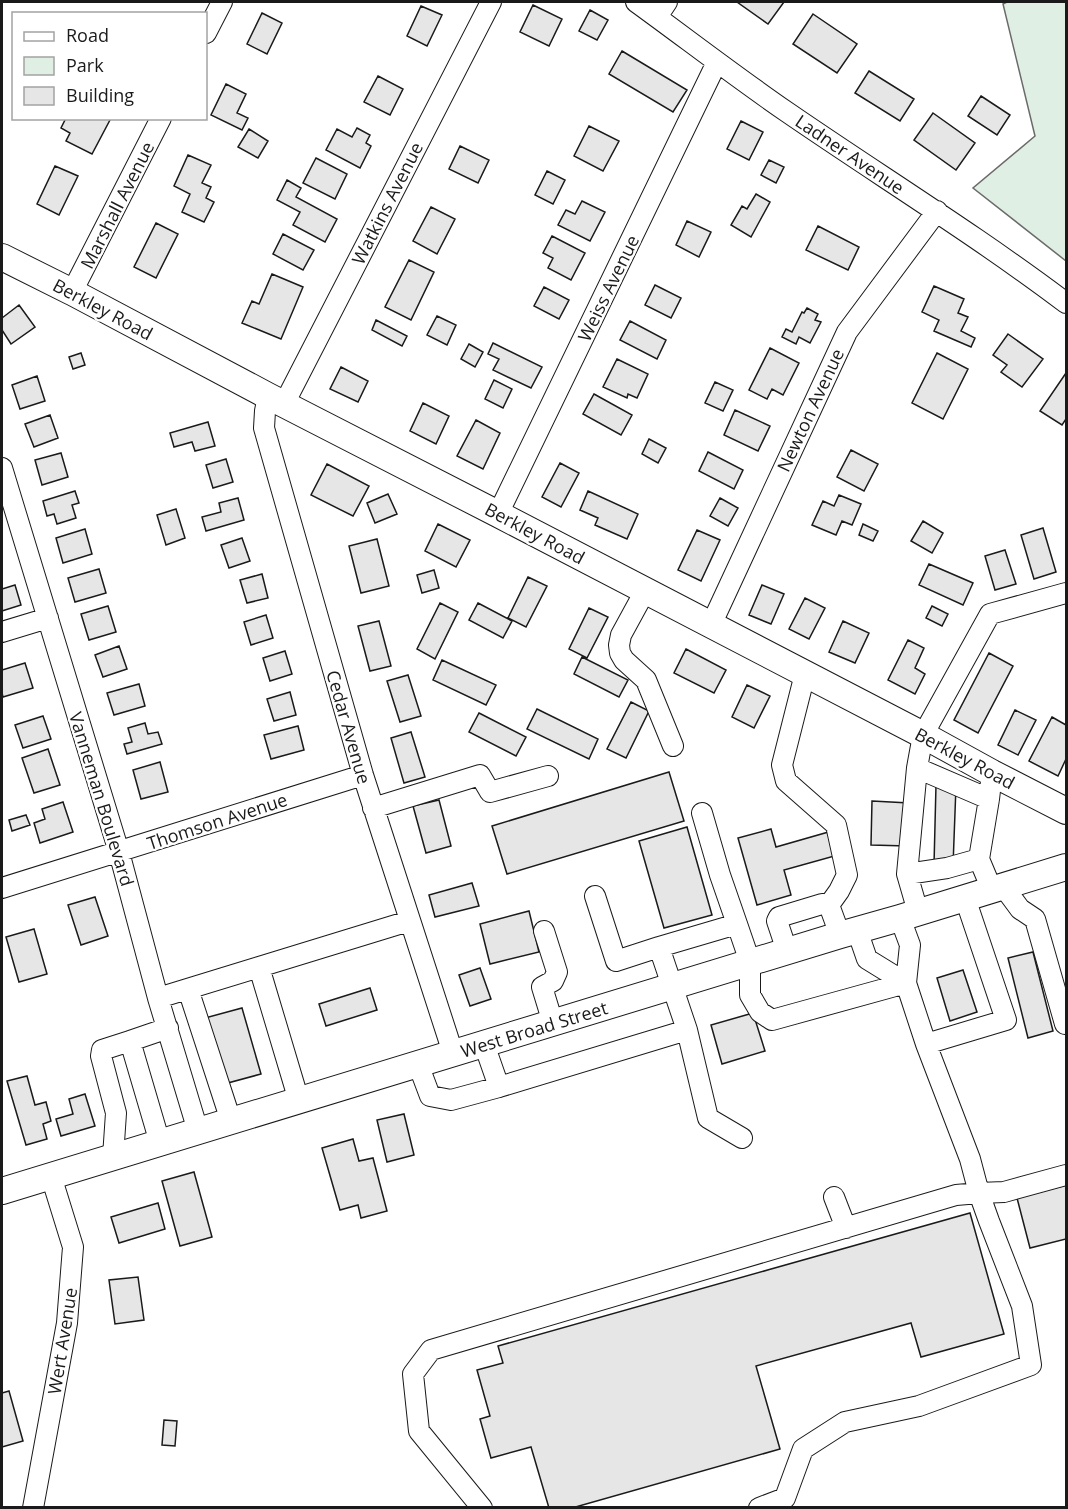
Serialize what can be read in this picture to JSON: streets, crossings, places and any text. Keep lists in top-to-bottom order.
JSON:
{
  "streets": {
    "main road": ["Berkley Road", "West Broad Street"],
    "street": [
      "Ladner Avenue",
      "Watkins Avenue",
      "Marshall Avenue",
      "Weiss Avenue",
      "Newton Avenue",
      "Cedar Avenue",
      "Vanneman Boulevard",
      "Thomson Avenue",
      "Wert Avenue"
    ]
  },
  "crossings": [
    ["Ladner Avenue", "Weiss Avenue"],
    ["Ladner Avenue", "Newton Avenue"],
    ["Watkins Avenue", "Berkley Road"],
    ["Watkins Avenue", "Cedar Avenue"],
    ["Marshall Avenue", "Berkley Road"],
    ["Weiss Avenue", "Berkley Road"],
    ["Berkley Road", "Newton Avenue"],
    ["Berkley Road", "Cedar Avenue"],
    ["Cedar Avenue", "Thomson Avenue"],
    ["Cedar Avenue", "West Broad Street"],
    ["Vanneman Boulevard", "Thomson Avenue"],
    ["Vanneman Boulevard", "West Broad Street"],
    ["West Broad Street", "Wert Avenue"]
  ],
  "legend": ["Road", "Park", "Building"]
}
